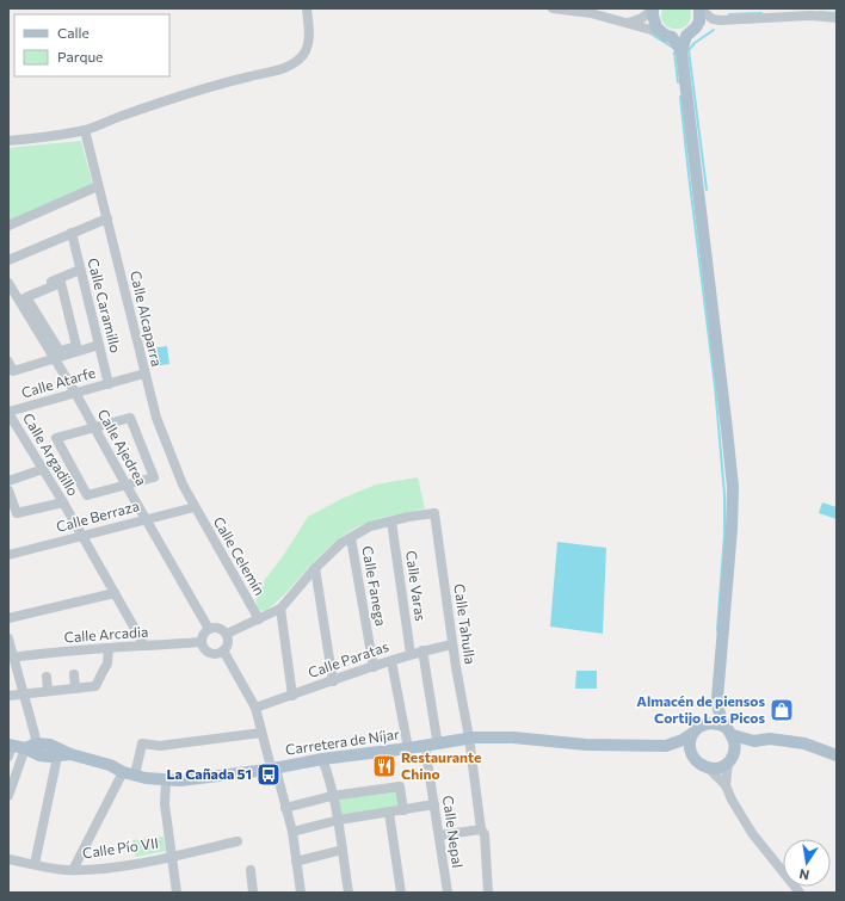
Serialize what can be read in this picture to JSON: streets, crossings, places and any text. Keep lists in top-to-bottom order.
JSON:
{
  "streets": {
    "main road": ["Carretera de Níjar"],
    "street": [
      "Calle Caramillo",
      "Calle Alcaparra",
      "Calle Atarfe",
      "Calle Ajedrea",
      "Calle Argadillo",
      "Calle Berraza",
      "Calle Celemín",
      "Calle Fanega",
      "Calle Varas",
      "Calle Tahulla",
      "Calle Arcadia",
      "Calle Paratas",
      "Calle Nepal",
      "Calle Pío VII"
    ]
  },
  "crossings": [
    ["Calle Caramillo", "Calle Atarfe"],
    ["Calle Alcaparra", "Calle Atarfe"],
    ["Calle Alcaparra", "Calle Berraza"],
    ["Calle Alcaparra", "Calle Celemín"],
    ["Calle Atarfe", "Calle Ajedrea"],
    ["Calle Atarfe", "Calle Argadillo"],
    ["Calle Ajedrea", "Calle Berraza"],
    ["Calle Ajedrea", "Calle Arcadia"],
    ["Calle Argadillo", "Calle Berraza"],
    ["Calle Argadillo", "Calle Arcadia"],
    ["Calle Berraza", "Calle Celemín"],
    ["Calle Fanega", "Calle Paratas"],
    ["Calle Varas", "Calle Tahulla"],
    ["Calle Varas", "Calle Paratas"],
    ["Calle Tahulla", "Calle Paratas"],
    ["Calle Tahulla", "Carretera de Níjar"],
    ["Carretera de Níjar", "Calle Nepal"]
  ],
  "places": {
    "shop": ["Almacén de piensos Cortijo Los Picos"],
    "restaurant": ["Restaurante Chino"],
    "bus stop": ["La Cañada 51"]
  },
  "legend": ["Calle", "Parque"],
  "north": "bottom"
}
